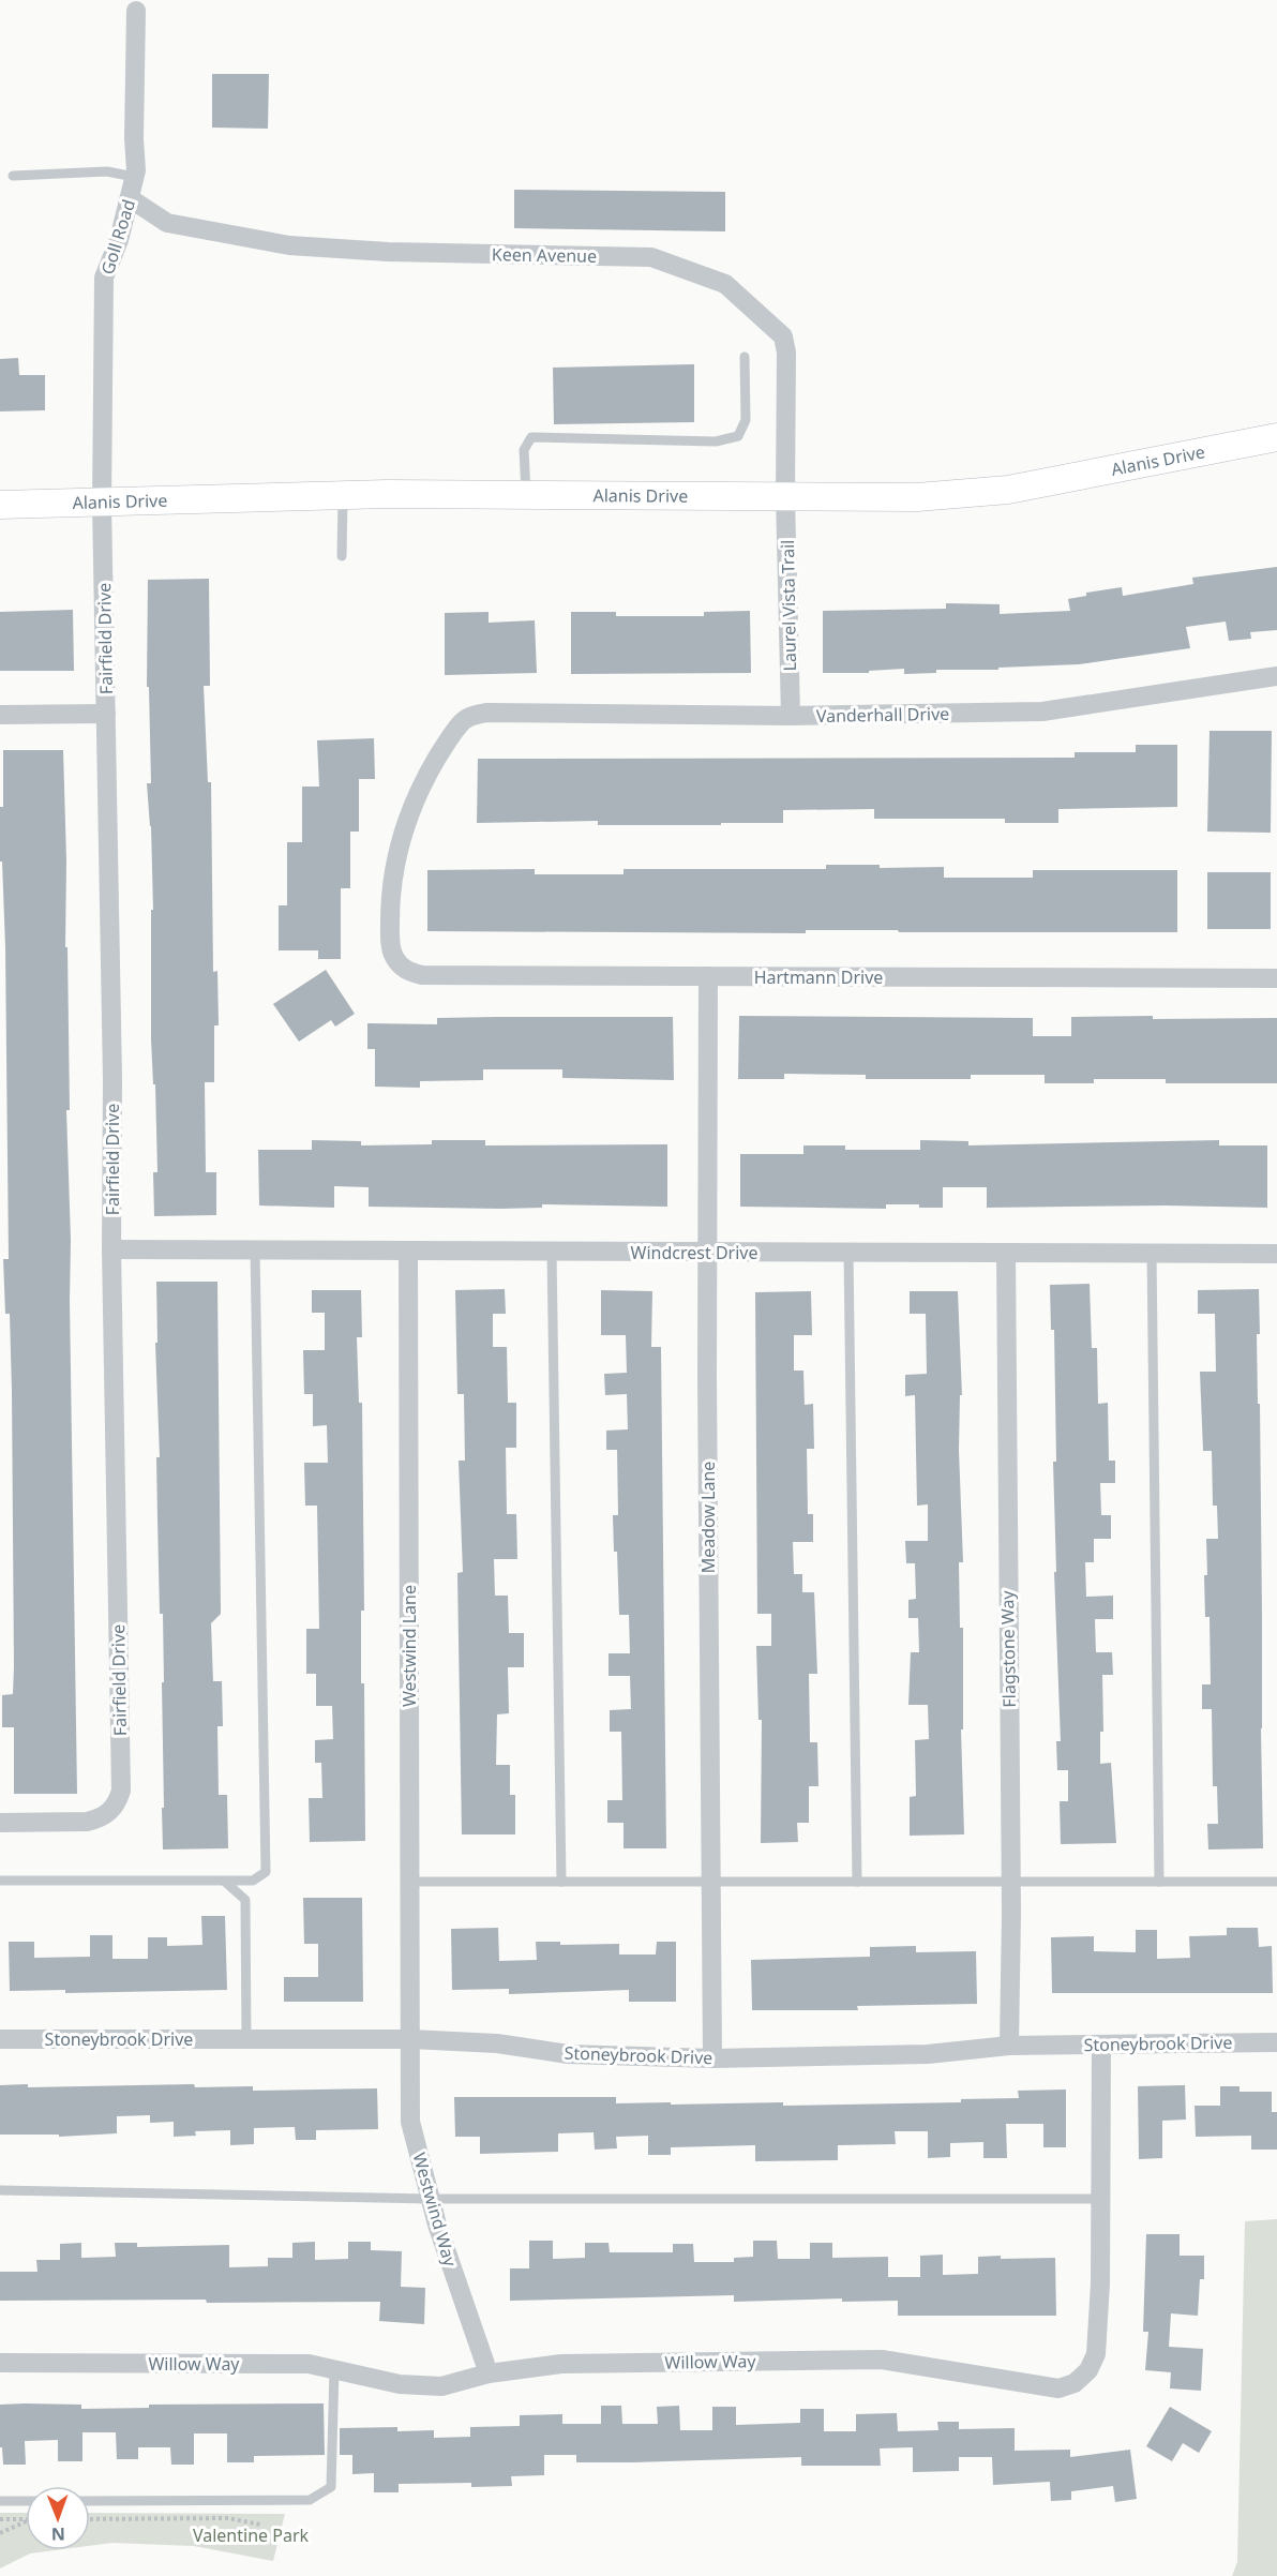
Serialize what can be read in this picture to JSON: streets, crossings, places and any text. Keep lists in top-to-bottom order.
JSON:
{
  "streets": {
    "main road": ["Alanis Drive"],
    "street": [
      "Goll Road",
      "Keen Avenue",
      "Laurel Vista Trail",
      "Fairfield Drive",
      "Vanderhall Drive",
      "Hartmann Drive",
      "Windcrest Drive",
      "Meadow Lane",
      "Westwind Lane",
      "Flagstone Way",
      "Stoneybrook Drive",
      "Westwind Way",
      "Willow Way"
    ]
  },
  "crossings": [
    ["Goll Road", "Keen Avenue"],
    ["Goll Road", "Alanis Drive"],
    ["Goll Road", "Fairfield Drive"],
    ["Keen Avenue", "Alanis Drive"],
    ["Keen Avenue", "Laurel Vista Trail"],
    ["Alanis Drive", "Laurel Vista Trail"],
    ["Alanis Drive", "Fairfield Drive"],
    ["Laurel Vista Trail", "Vanderhall Drive"],
    ["Fairfield Drive", "Windcrest Drive"],
    ["Vanderhall Drive", "Hartmann Drive"],
    ["Hartmann Drive", "Meadow Lane"],
    ["Windcrest Drive", "Meadow Lane"],
    ["Windcrest Drive", "Westwind Lane"],
    ["Windcrest Drive", "Flagstone Way"],
    ["Meadow Lane", "Stoneybrook Drive"],
    ["Westwind Lane", "Stoneybrook Drive"],
    ["Westwind Lane", "Westwind Way"],
    ["Flagstone Way", "Stoneybrook Drive"],
    ["Stoneybrook Drive", "Westwind Way"],
    ["Stoneybrook Drive", "Willow Way"],
    ["Westwind Way", "Willow Way"]
  ],
  "parks": ["Valentine Park"],
  "north": "bottom"
}
